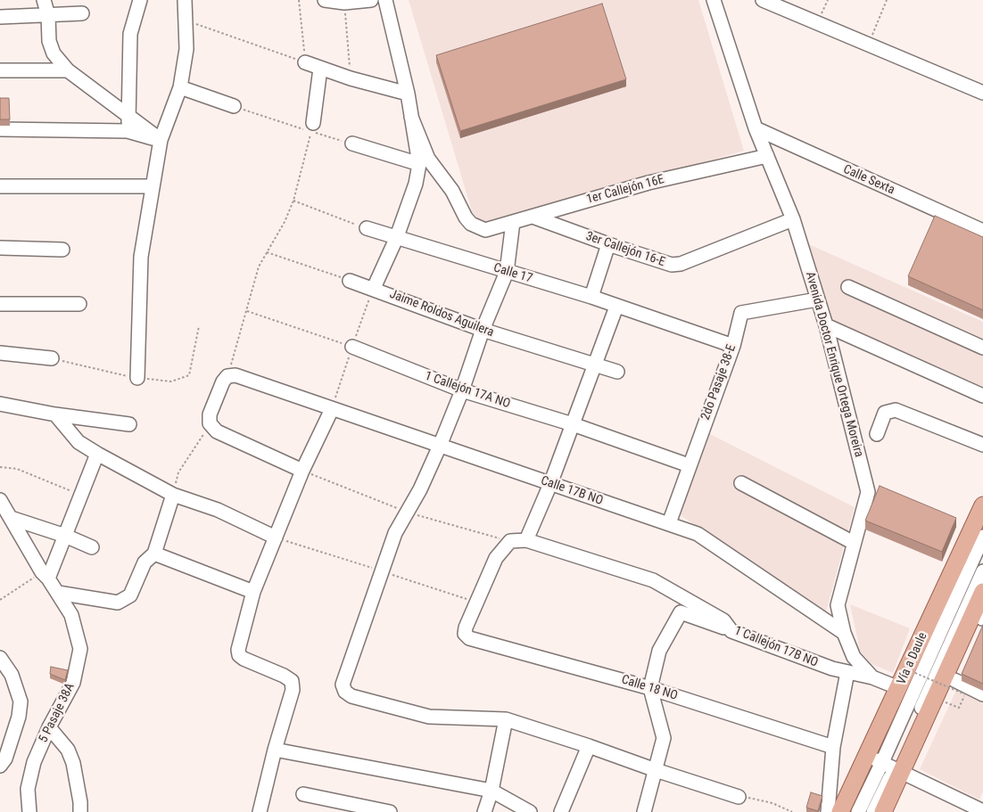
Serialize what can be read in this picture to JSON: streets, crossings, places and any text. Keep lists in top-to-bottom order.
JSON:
{
  "streets": {
    "main road": ["Vía a Daule"],
    "street": [
      "Calle Sexta",
      "1er Callejón 16E",
      "3er Callejón 16-E",
      "Calle 17",
      "Jaime Roldos Aguilera",
      "Avenida Doctor Enrique Ortega Moreira",
      "2do Pasaje 38-E",
      "1 Callejón 17A NO",
      "Calle 17B NO",
      "1 Callejón 17B NO",
      "Calle 18 NO",
      "5 Pasaje 38A"
    ]
  },
  "crossings": [
    ["Calle Sexta", "Avenida Doctor Enrique Ortega Moreira"],
    ["1er Callejón 16E", "3er Callejón 16-E"],
    ["1er Callejón 16E", "Avenida Doctor Enrique Ortega Moreira"],
    ["3er Callejón 16-E", "Avenida Doctor Enrique Ortega Moreira"],
    ["Calle 17", "2do Pasaje 38-E"],
    ["Avenida Doctor Enrique Ortega Moreira", "2do Pasaje 38-E"],
    ["Avenida Doctor Enrique Ortega Moreira", "Calle 17B NO"],
    ["2do Pasaje 38-E", "1 Callejón 17A NO"],
    ["2do Pasaje 38-E", "Calle 17B NO"],
    ["1 Callejón 17B NO", "Vía a Daule"],
    ["1 Callejón 17B NO", "Calle 18 NO"]
  ]
}
